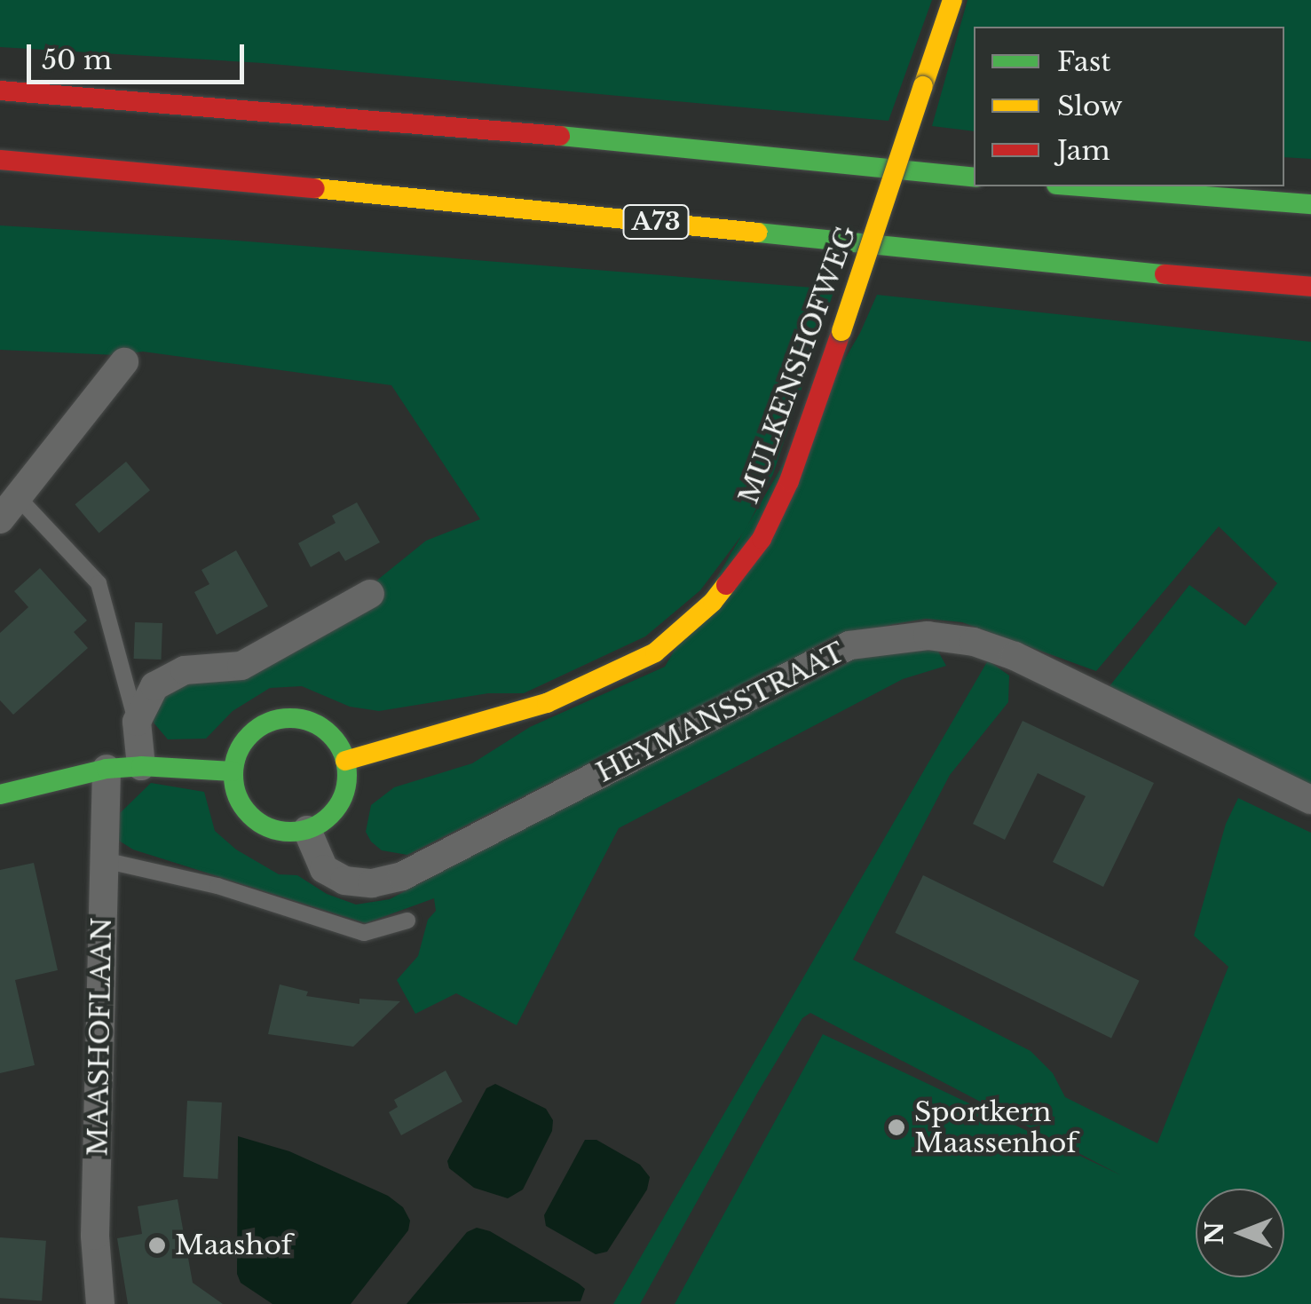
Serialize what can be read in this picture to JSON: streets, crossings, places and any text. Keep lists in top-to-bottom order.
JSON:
{
  "streets": {
    "main road": ["A73", "MULKENSHOFWEG"],
    "street": ["HEYMANSSTRAAT", "MAASHOFLAAN"]
  },
  "crossings": [
    ["MULKENSHOFWEG", "HEYMANSSTRAAT"]
  ],
  "places": ["Sportkern Maassenhof", "Maashof"],
  "legend": ["Fast", "Slow", "Jam"],
  "scale_bar": "50 m",
  "north": "left"
}
